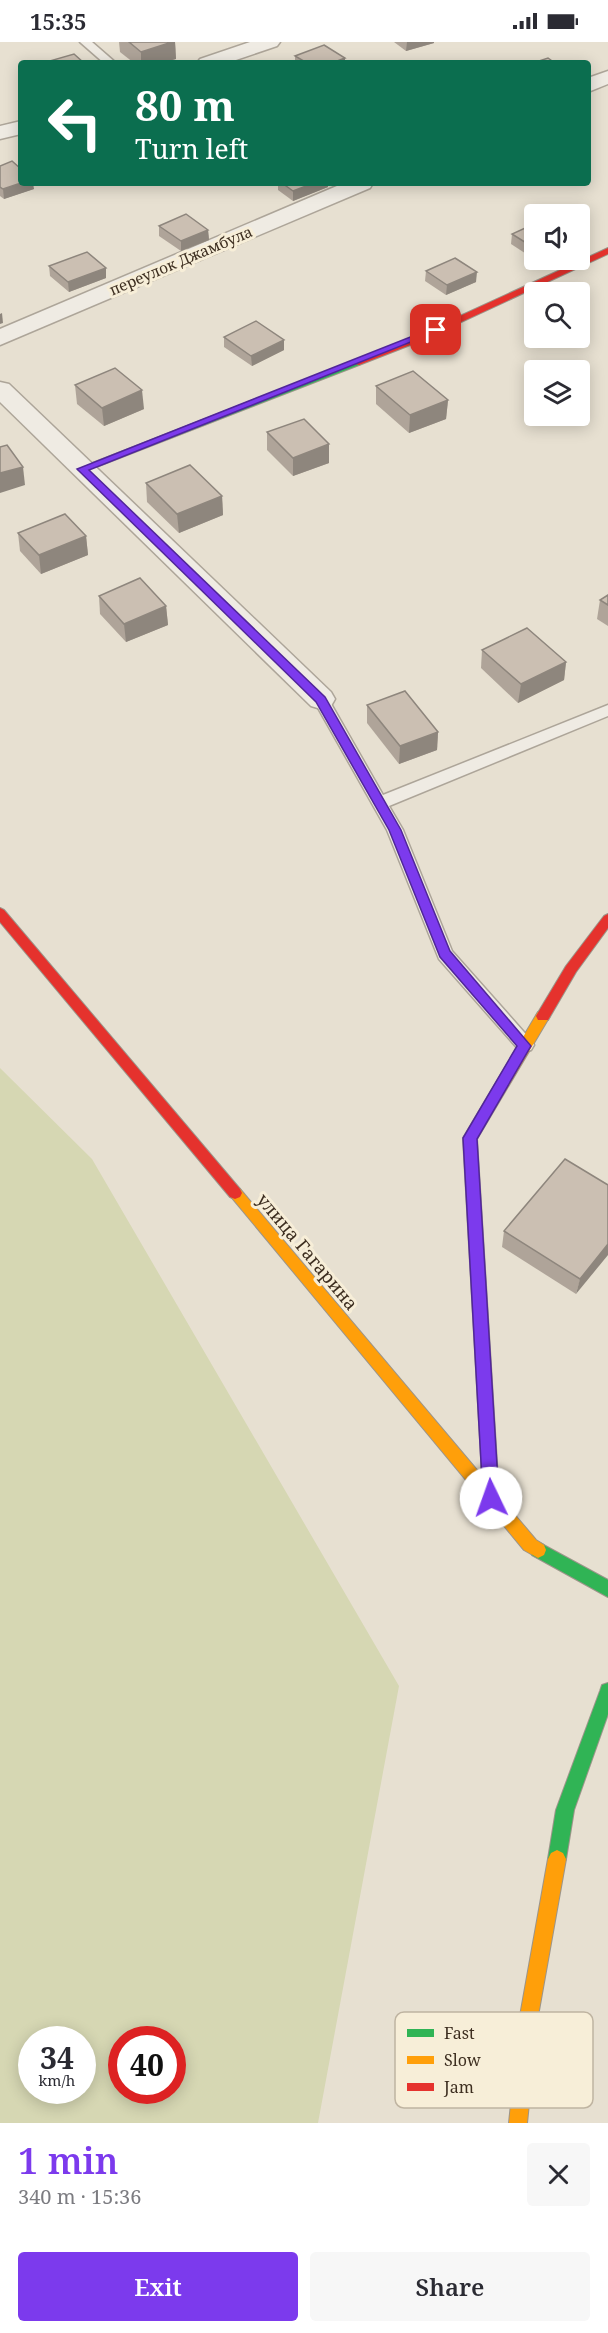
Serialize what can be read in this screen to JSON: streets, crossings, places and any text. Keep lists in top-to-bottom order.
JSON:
{
  "streets": {
    "street": ["переулок Джамбула", "улица Гагарина"]
  },
  "legend": ["Fast", "Slow", "Jam"],
  "page": {
    "status": "15:35",
    "turn": ["80 m", "Turn left"],
    "speed": "34 km/h",
    "limit": "40",
    "heading": ["1 min", "340 m · 15:36"],
    "buttons": ["Exit", "Share"]
  }
}
